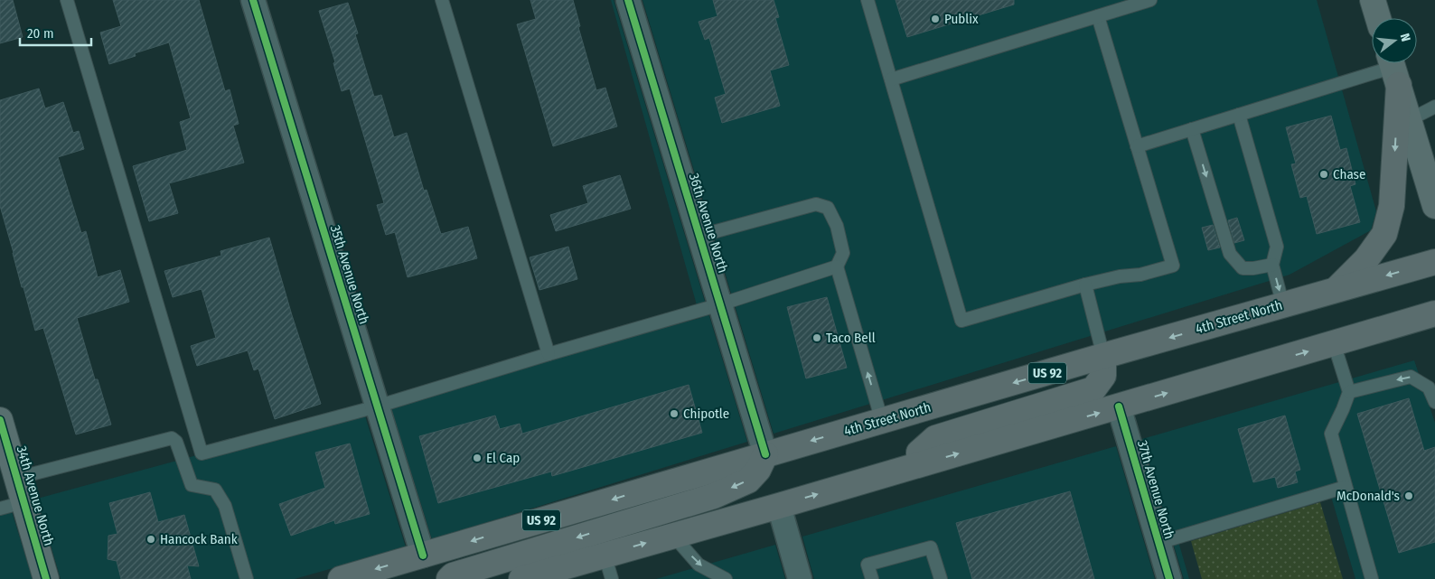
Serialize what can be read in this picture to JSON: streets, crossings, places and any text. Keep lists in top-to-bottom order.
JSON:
{
  "streets": {
    "main road": ["4th Street North", "US 92"],
    "street": [
      "36th Avenue North",
      "35th Avenue North",
      "37th Avenue North",
      "34th Avenue North"
    ]
  },
  "crossings": [
    ["36th Avenue North", "4th Street North"],
    ["35th Avenue North", "4th Street North"]
  ],
  "places": [
    "Publix",
    "Chase",
    "Taco Bell",
    "Chipotle",
    "El Cap",
    "McDonald's",
    "Hancock Bank"
  ],
  "scale_bar": "20 m",
  "north": "right"
}
